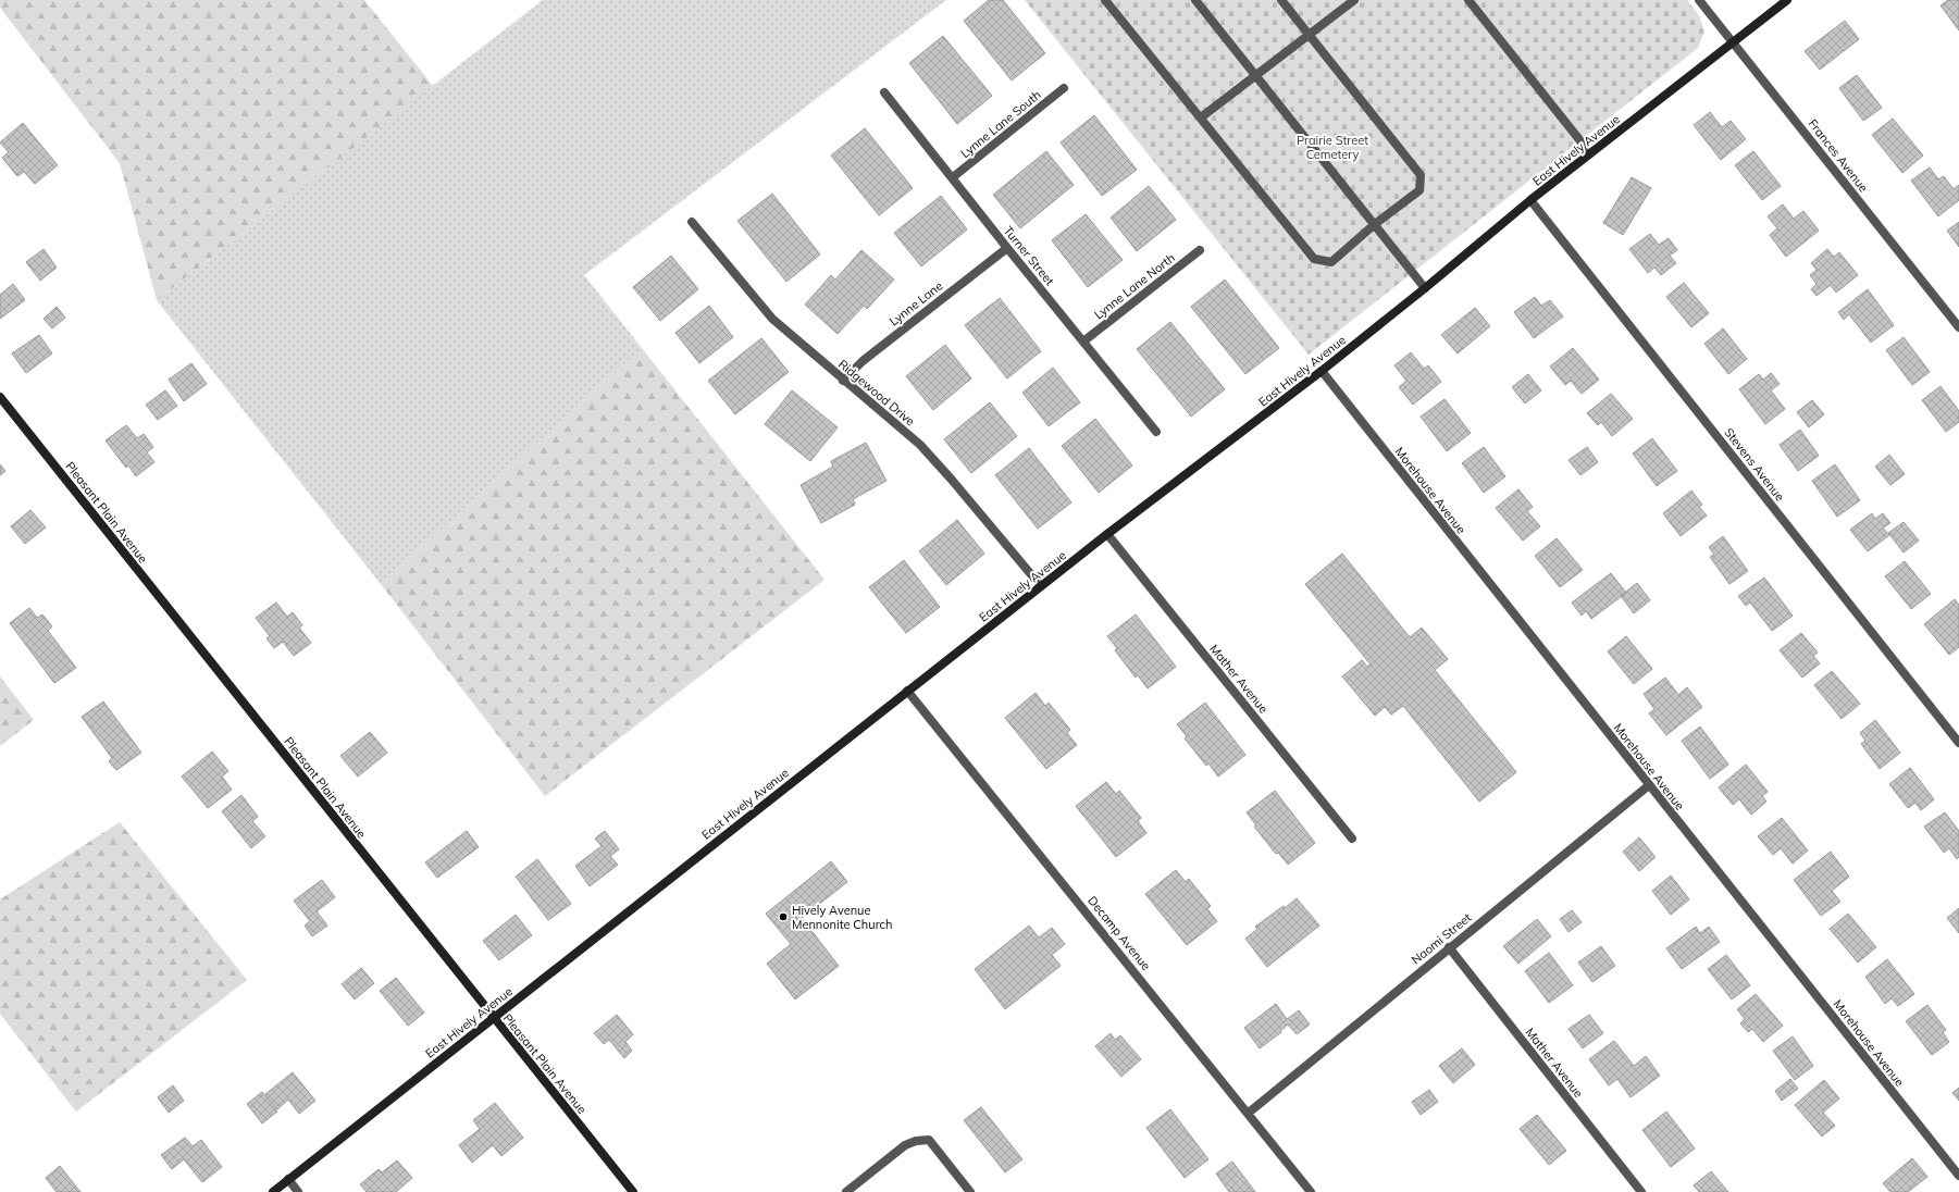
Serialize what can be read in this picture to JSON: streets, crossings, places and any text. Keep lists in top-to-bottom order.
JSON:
{
  "streets": {
    "street": [
      "Lynne Lane South",
      "East Hively Avenue",
      "Frances Avenue",
      "Turner Street",
      "Lynne Lane North",
      "Lynne Lane",
      "Ridgewood Drive",
      "Stevens Avenue",
      "Morehouse Avenue",
      "Pleasant Plain Avenue",
      "Mather Avenue",
      "Decamp Avenue",
      "Naomi Street"
    ]
  },
  "crossings": [
    ["Lynne Lane South", "Turner Street"],
    ["East Hively Avenue", "Frances Avenue"],
    ["East Hively Avenue", "Ridgewood Drive"],
    ["East Hively Avenue", "Stevens Avenue"],
    ["East Hively Avenue", "Morehouse Avenue"],
    ["East Hively Avenue", "Pleasant Plain Avenue"],
    ["East Hively Avenue", "Mather Avenue"],
    ["East Hively Avenue", "Decamp Avenue"],
    ["Turner Street", "Lynne Lane North"],
    ["Turner Street", "Lynne Lane"],
    ["Lynne Lane", "Ridgewood Drive"],
    ["Morehouse Avenue", "Naomi Street"],
    ["Mather Avenue", "Naomi Street"],
    ["Decamp Avenue", "Naomi Street"]
  ],
  "parks": ["Prairie Street Cemetery"],
  "places": ["Hively Avenue Mennonite Church"]
}
